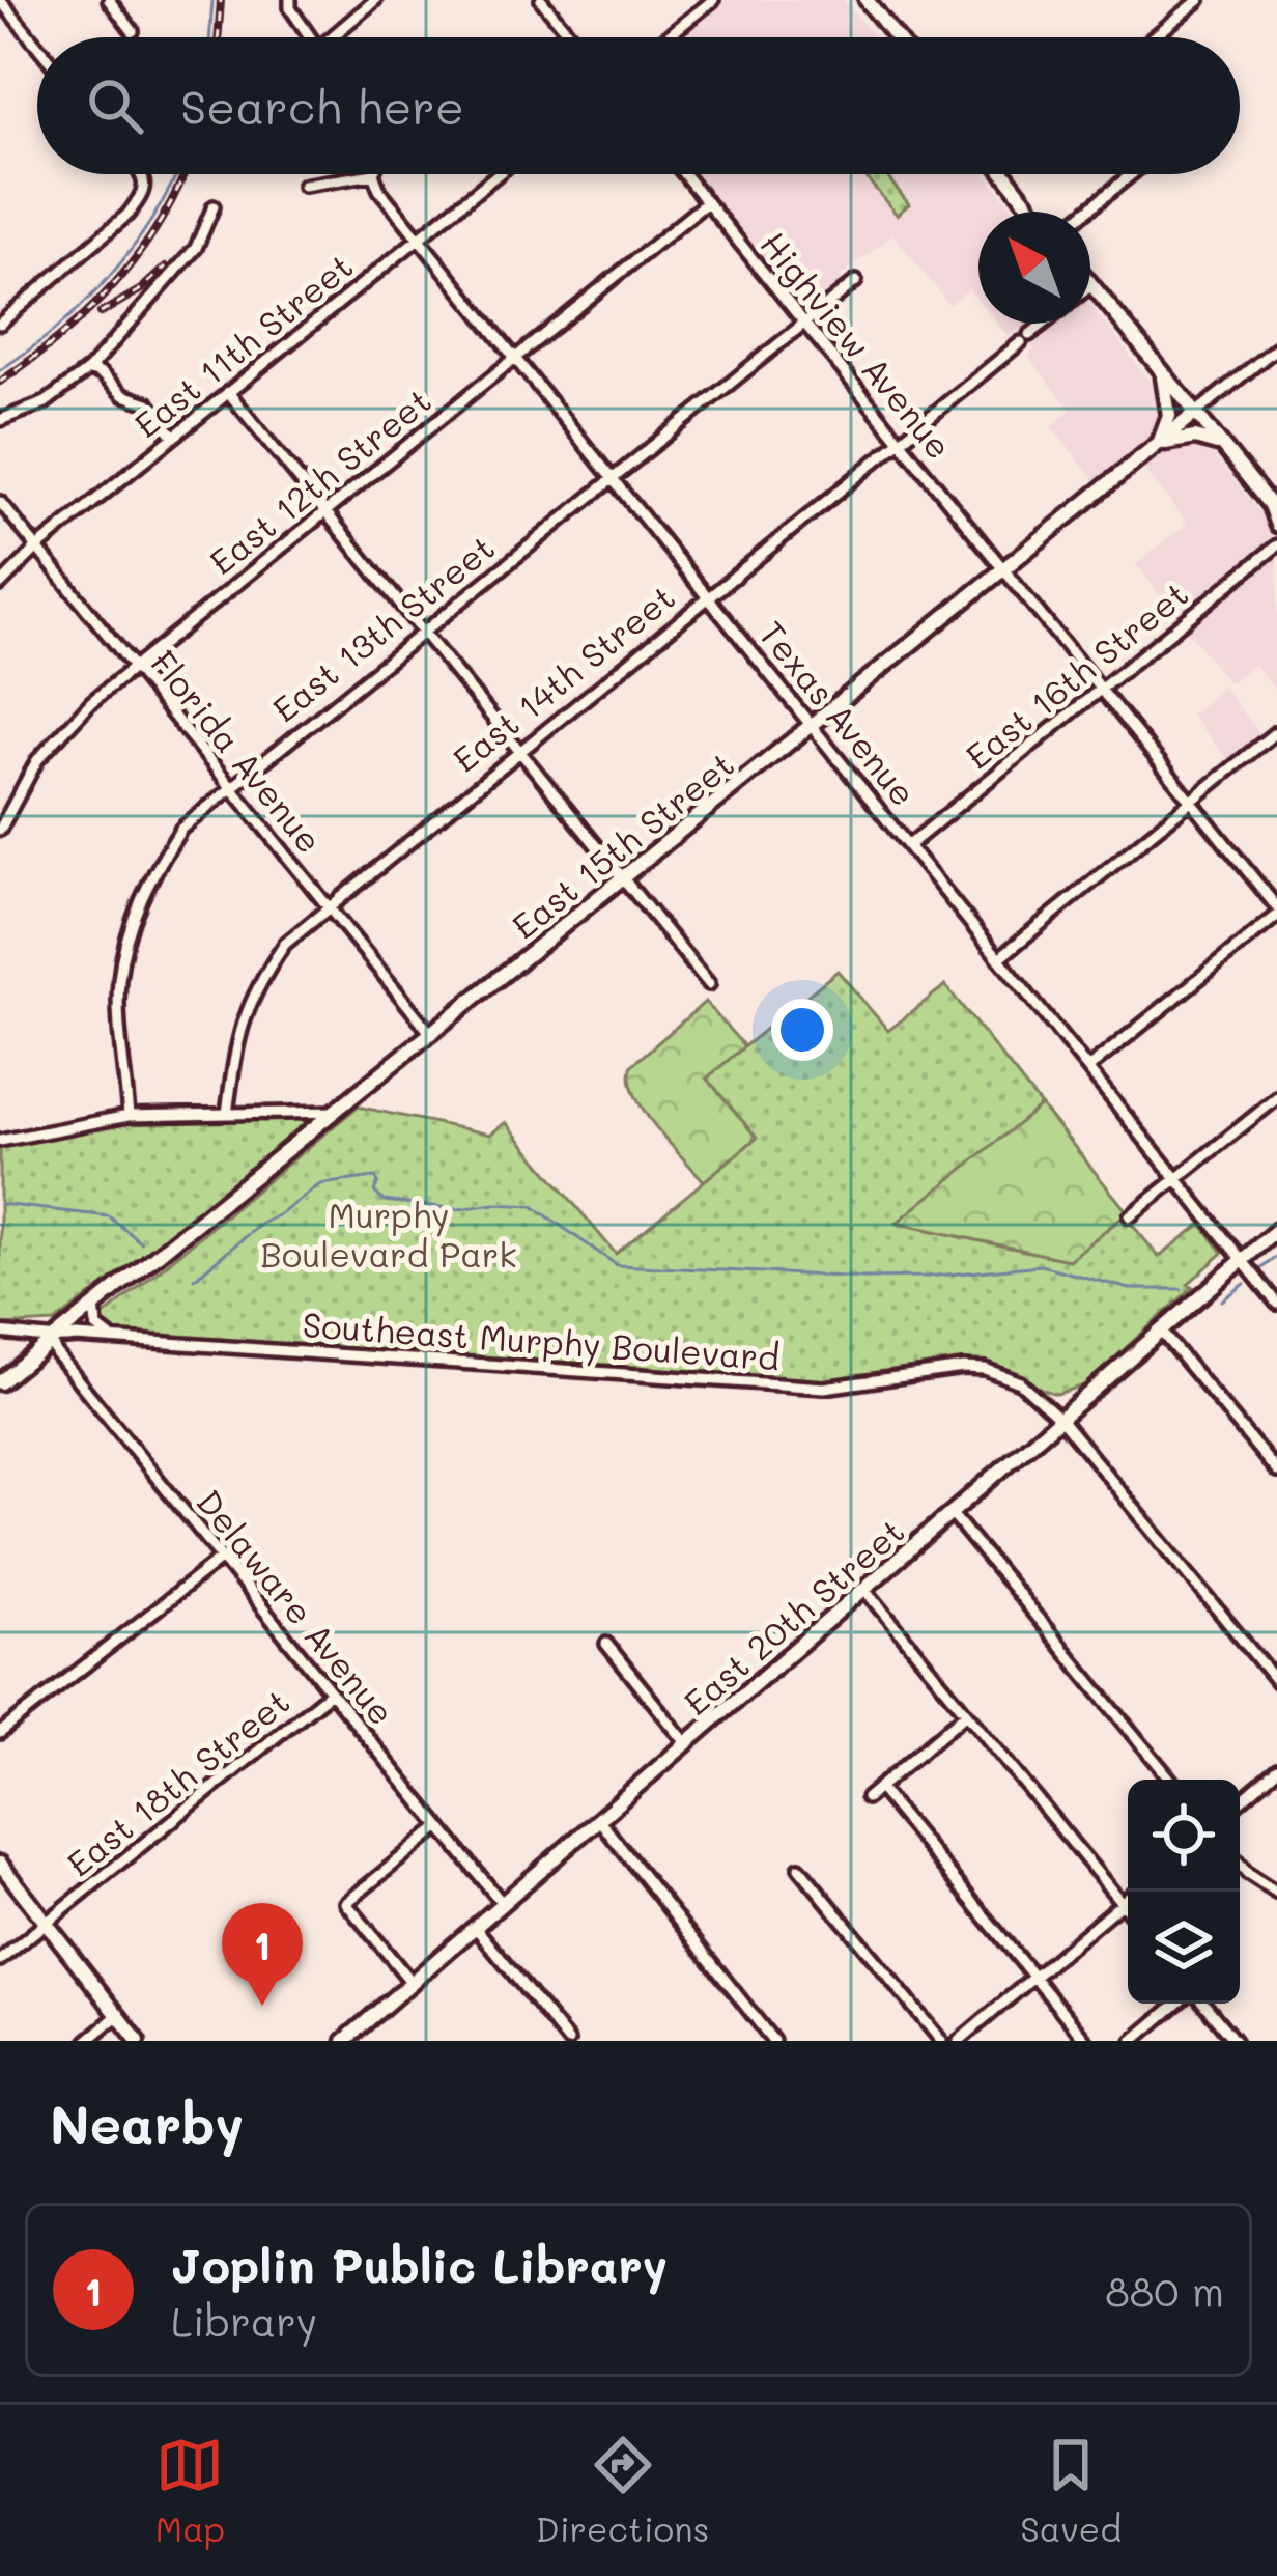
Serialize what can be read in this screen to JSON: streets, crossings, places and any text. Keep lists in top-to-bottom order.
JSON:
{
  "streets": {
    "main road": ["East 15th Street", "East 20th Street"],
    "street": [
      "East 11th Street",
      "Highview Avenue",
      "East 12th Street",
      "East 13th Street",
      "East 16th Street",
      "East 14th Street",
      "Texas Avenue",
      "Florida Avenue",
      "Southeast Murphy Boulevard",
      "Delaware Avenue",
      "East 18th Street"
    ]
  },
  "crossings": [
    ["East 11th Street", "Texas Avenue"],
    ["East 11th Street", "Florida Avenue"],
    ["Highview Avenue", "East 12th Street"],
    ["Highview Avenue", "East 13th Street"],
    ["Highview Avenue", "East 16th Street"],
    ["Highview Avenue", "East 14th Street"],
    ["Highview Avenue", "East 15th Street"],
    ["East 12th Street", "Texas Avenue"],
    ["East 12th Street", "Florida Avenue"],
    ["East 13th Street", "Texas Avenue"],
    ["East 13th Street", "Florida Avenue"],
    ["East 16th Street", "Texas Avenue"],
    ["East 14th Street", "Texas Avenue"],
    ["East 14th Street", "Florida Avenue"],
    ["Texas Avenue", "East 15th Street"],
    ["Texas Avenue", "East 20th Street"],
    ["Florida Avenue", "East 15th Street"],
    ["East 15th Street", "Southeast Murphy Boulevard"],
    ["East 15th Street", "Delaware Avenue"],
    ["Southeast Murphy Boulevard", "Delaware Avenue"],
    ["Southeast Murphy Boulevard", "East 20th Street"],
    ["Delaware Avenue", "East 20th Street"],
    ["Delaware Avenue", "East 18th Street"]
  ],
  "parks": ["Murphy Boulevard Park"],
  "north": "top left",
  "page": {
    "search": "Search here",
    "pins": "1",
    "heading": "Nearby",
    "list": [
      {
        "mark": "1",
        "name": "Joplin Public Library",
        "note": "Library",
        "value": "880 m"
      }
    ],
    "nav": ["Map", "Directions", "Saved"]
  }
}
